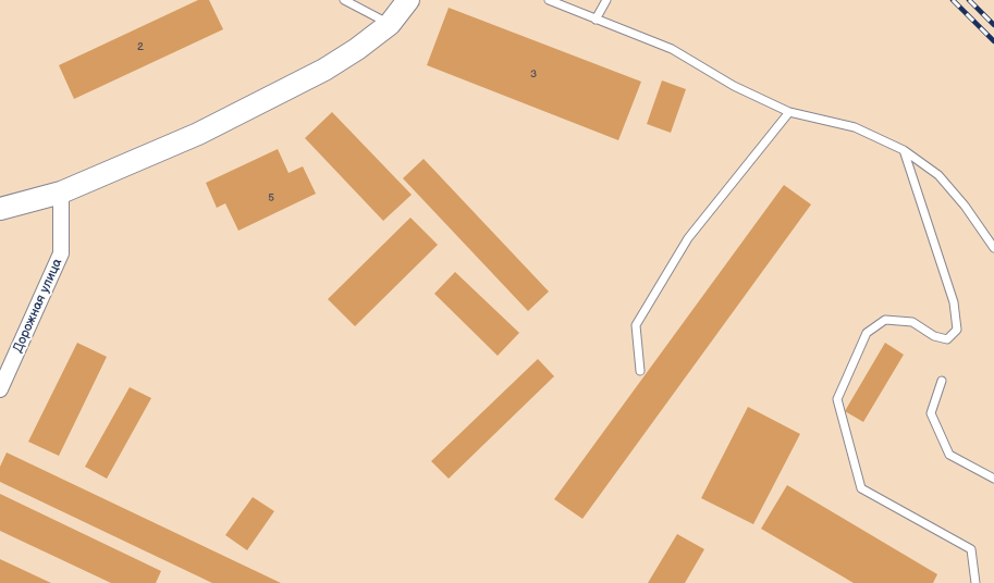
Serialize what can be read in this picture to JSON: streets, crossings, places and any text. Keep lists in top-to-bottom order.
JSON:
{
  "streets": {
    "street": ["Дорожная улица"]
  },
  "house_numbers": ["2", "3", "5"]
}
